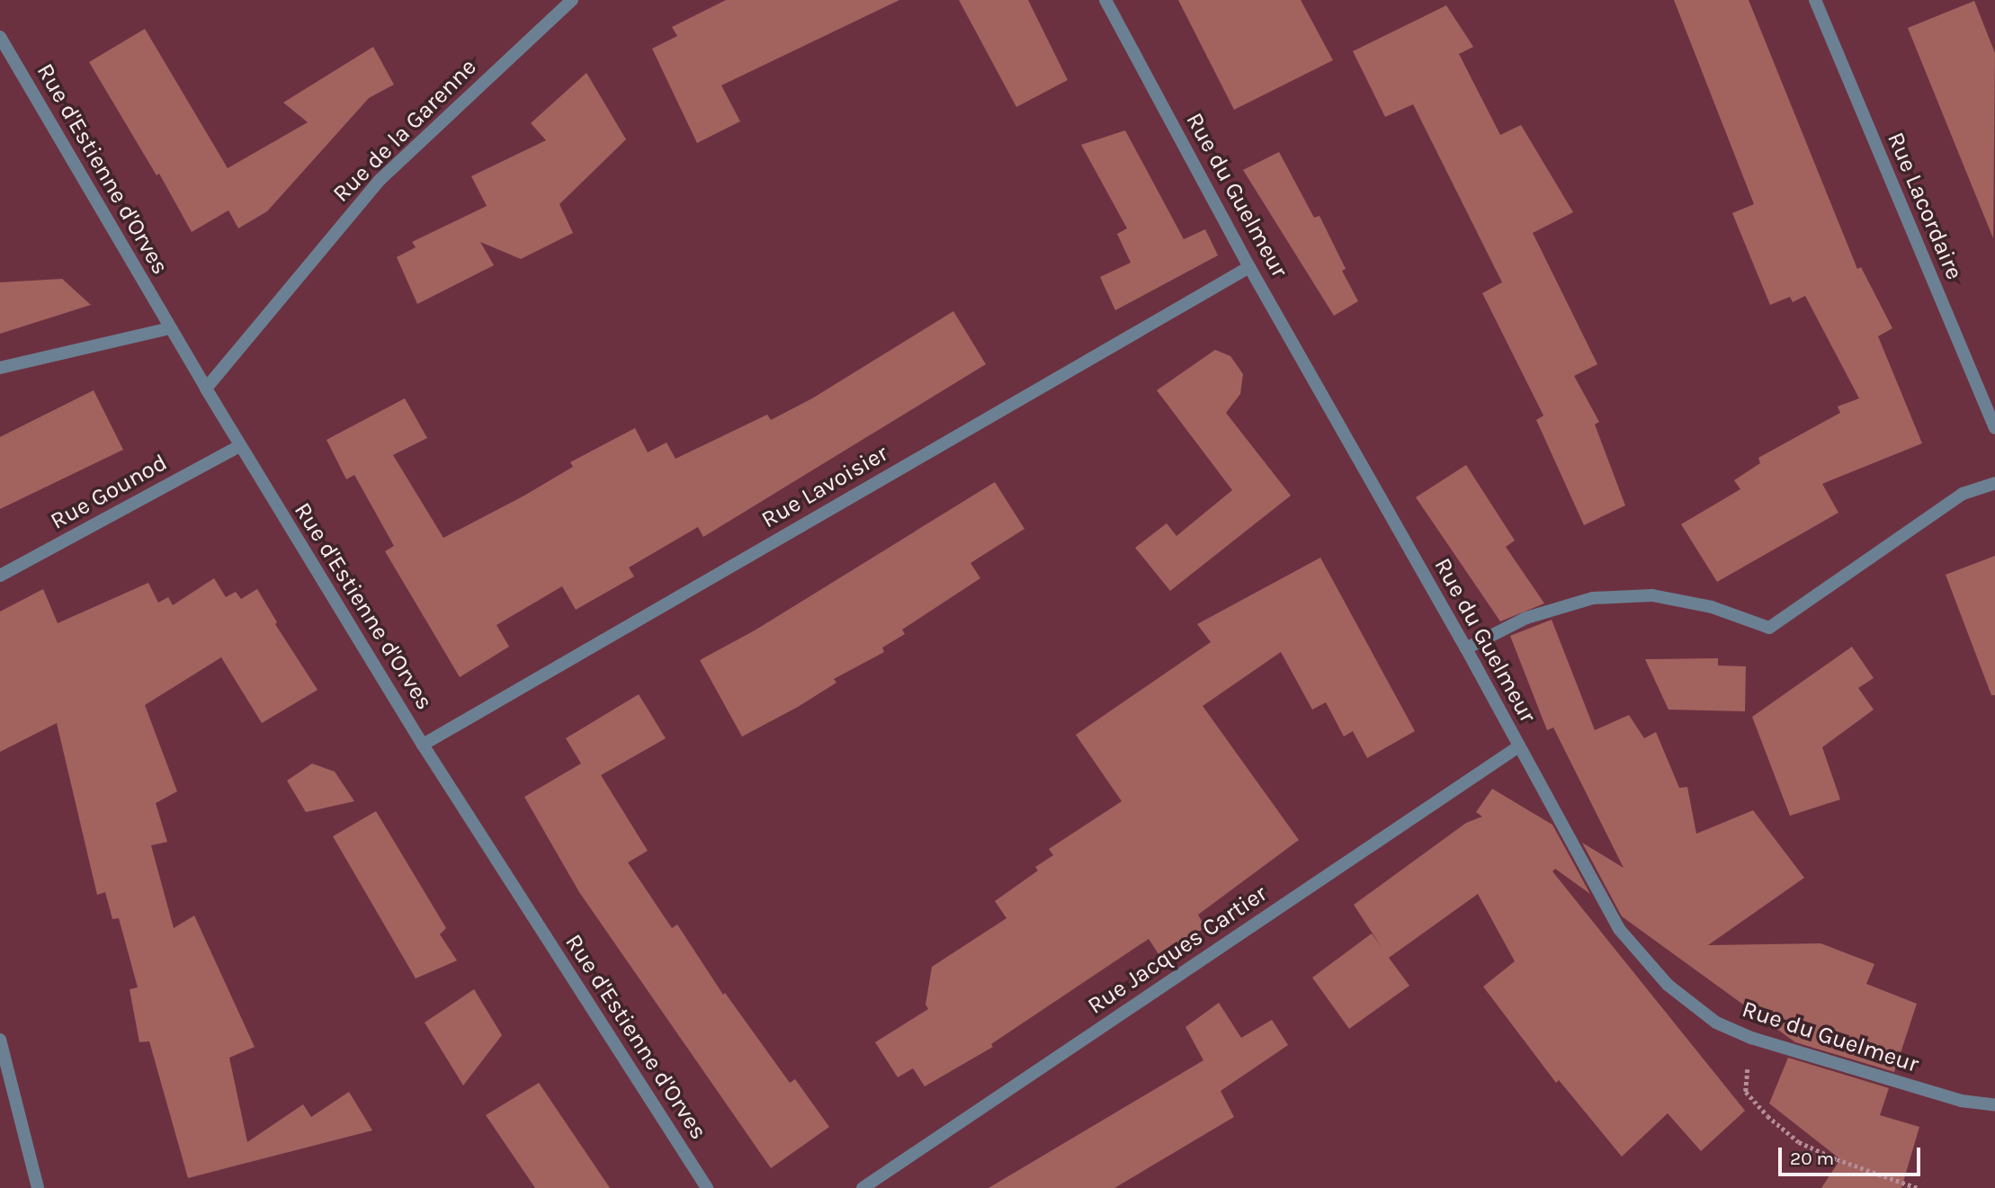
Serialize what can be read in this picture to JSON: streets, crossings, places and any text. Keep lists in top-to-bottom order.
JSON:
{
  "streets": {
    "street": [
      "Rue de la Garenne",
      "Rue d'Estienne d'Orves",
      "Rue du Guelmeur",
      "Rue Lacordaire",
      "Rue Lavoisier",
      "Rue Gounod",
      "Rue Jacques Cartier"
    ]
  },
  "crossings": [
    ["Rue de la Garenne", "Rue d'Estienne d'Orves"],
    ["Rue d'Estienne d'Orves", "Rue Lavoisier"],
    ["Rue d'Estienne d'Orves", "Rue Gounod"],
    ["Rue du Guelmeur", "Rue Lavoisier"],
    ["Rue du Guelmeur", "Rue Jacques Cartier"]
  ],
  "scale_bar": "20 m"
}
